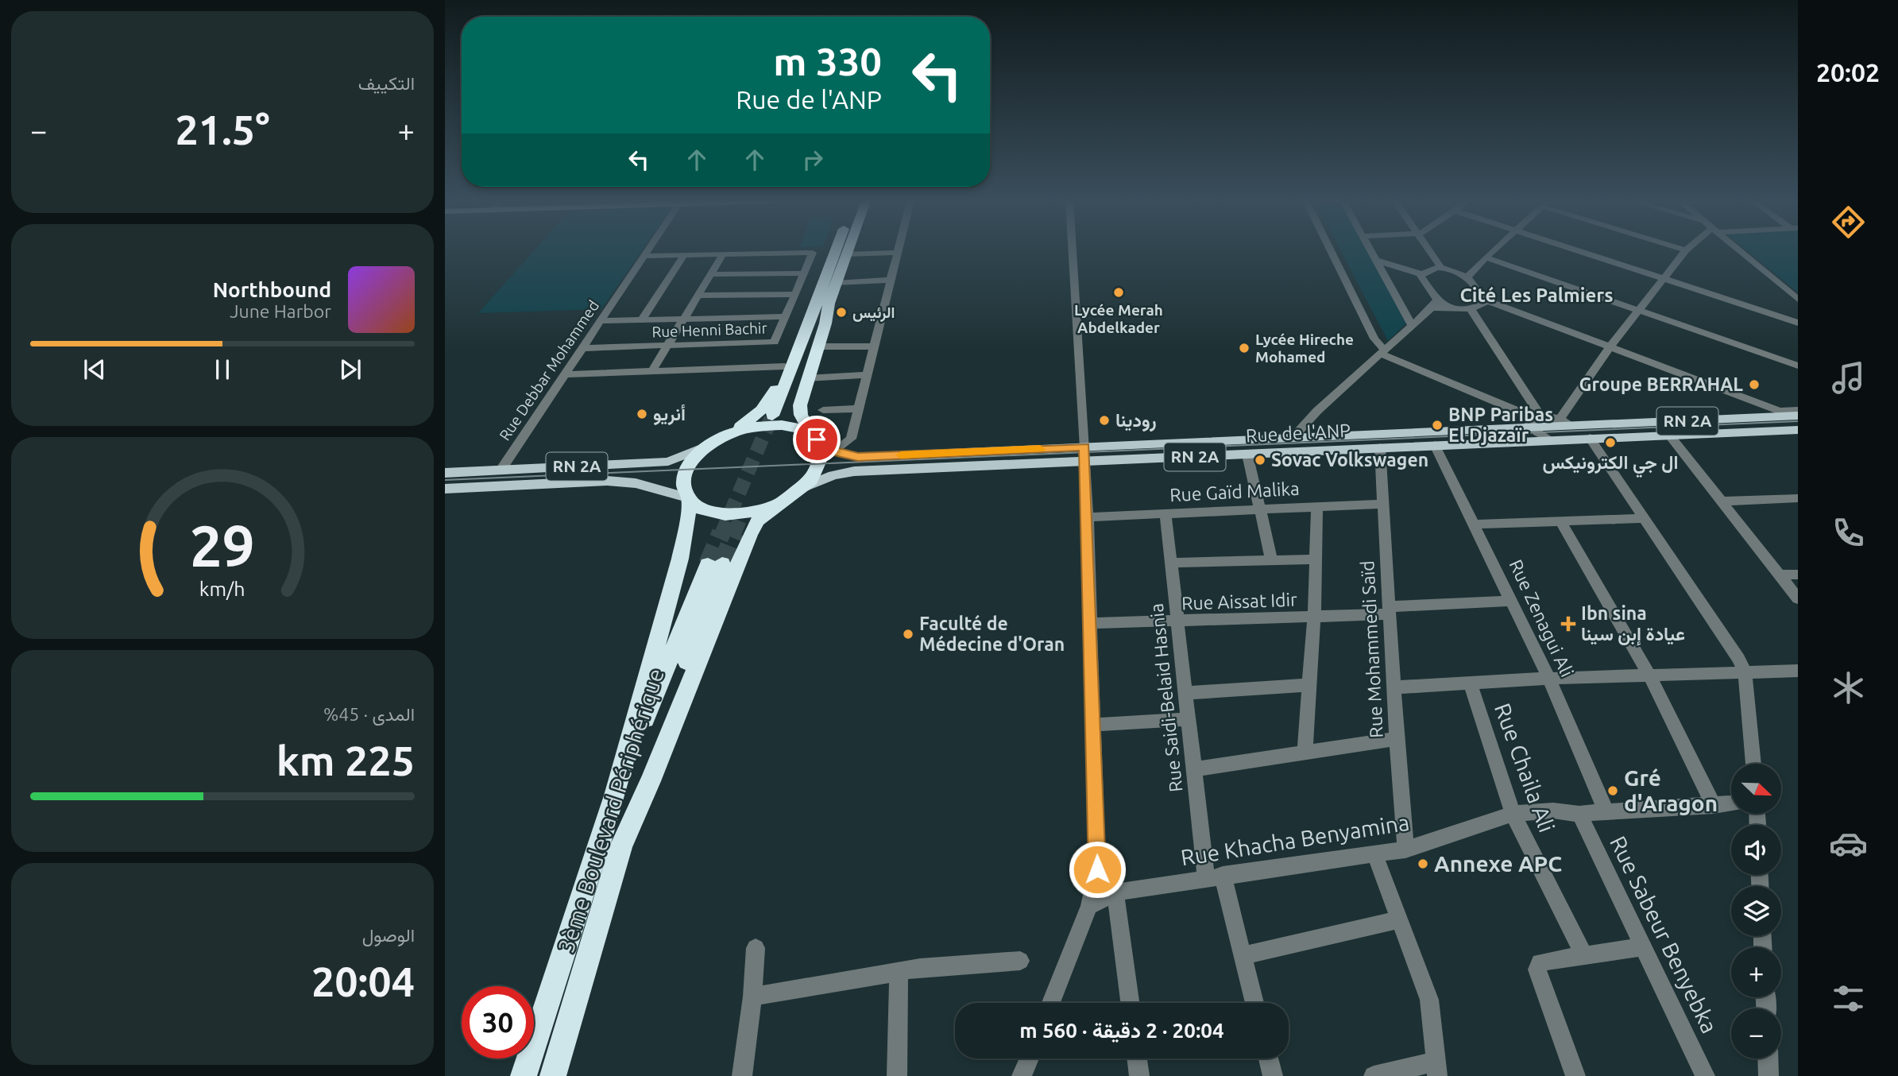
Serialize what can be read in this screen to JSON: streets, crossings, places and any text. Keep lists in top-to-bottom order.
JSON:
{
  "streets": {
    "highway": ["3ème Boulevard Périphérique"],
    "main road": ["RN 2A", "Rue de l'ANP"],
    "street": [
      "Rue Henni Bachir",
      "Rue Debbar Mohammed",
      "Rue Gaïd Malika",
      "Rue Aissat Idir",
      "Rue Zenagui Ali",
      "Rue Mohammedi Saïd",
      "Rue Saidi-Belaid Hasnia",
      "Rue Chaila Ali",
      "Rue Khacha Benyamina",
      "Rue Sabeur Benyebka"
    ]
  },
  "crossings": [
    ["Rue Henni Bachir", "Rue Debbar Mohammed"],
    ["Rue Debbar Mohammed", "RN 2A"],
    ["RN 2A", "Rue de l'ANP"],
    ["Rue de l'ANP", "Rue Zenagui Ali"],
    ["Rue de l'ANP", "Rue Mohammedi Saïd"],
    ["Rue Gaïd Malika", "Rue Mohammedi Saïd"],
    ["Rue Gaïd Malika", "Rue Saidi-Belaid Hasnia"],
    ["Rue Aissat Idir", "Rue Zenagui Ali"],
    ["Rue Aissat Idir", "Rue Mohammedi Saïd"],
    ["Rue Aissat Idir", "Rue Saidi-Belaid Hasnia"],
    ["Rue Zenagui Ali", "Rue Khacha Benyamina"],
    ["Rue Mohammedi Saïd", "Rue Khacha Benyamina"],
    ["Rue Saidi-Belaid Hasnia", "Rue Khacha Benyamina"],
    ["Rue Chaila Ali", "Rue Khacha Benyamina"],
    ["Rue Khacha Benyamina", "Rue Sabeur Benyebka"]
  ],
  "districts": ["Cité Les Palmiers"],
  "places": {
    "other": [
      "Lycée Merah Abdelkader",
      "الرئيس",
      "Lycée Hireche Mohamed",
      "Groupe BERRAHAL",
      "أنريو",
      "رودينا",
      "BNP Paribas El Djazaïr",
      "ال جي الكترونيكس",
      "Sovac Volkswagen",
      "Faculté de Médecine d'Oran",
      "Gré d'Aragon",
      "Annexe APC"
    ],
    "health": ["Ibn sina عيادة إبن سينا"]
  },
  "north": "bottom right",
  "page": {
    "tabs": "20:02",
    "tile": [
      "التكييف",
      ["المدى · 45%", "225 km"],
      ["الوصول", "20:04"]
    ],
    "turn": ["330 m", "Rue de l'ANP"],
    "heat": ["−", "21.5°", "+"],
    "song": ["Northbound", "June Harbor"],
    "map_buttons": ["+", "−"],
    "limit": "30",
    "trip": "20:04 · 2 دقيقة · 560 m",
    "gauge": ["29", "km/h"]
  }
}
